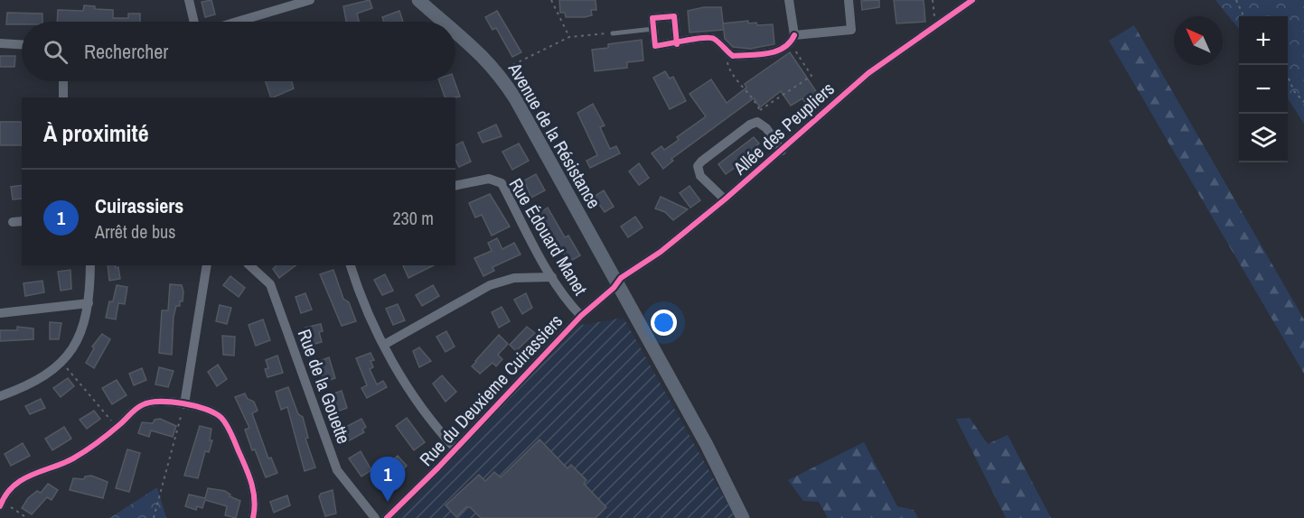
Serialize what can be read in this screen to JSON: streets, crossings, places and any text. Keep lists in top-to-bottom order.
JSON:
{
  "streets": {
    "main road": ["Avenue de la Résistance"],
    "street": [
      "Allée des Peupliers",
      "Rue Édouard Manet",
      "Rue de la Gouette",
      "Rue du Deuxieme Cuirassiers"
    ]
  },
  "crossings": [
    ["Allée des Peupliers", "Avenue de la Résistance"],
    ["Allée des Peupliers", "Rue du Deuxieme Cuirassiers"],
    ["Avenue de la Résistance", "Rue du Deuxieme Cuirassiers"],
    ["Rue Édouard Manet", "Rue du Deuxieme Cuirassiers"]
  ],
  "north": "top left",
  "page": {
    "map_buttons": ["+", "−"],
    "search": "Rechercher",
    "heading": "À proximité",
    "list": [
      {
        "mark": "1",
        "name": "Cuirassiers",
        "note": "Arrêt de bus",
        "value": "230 m"
      }
    ],
    "pins": "1"
  }
}
